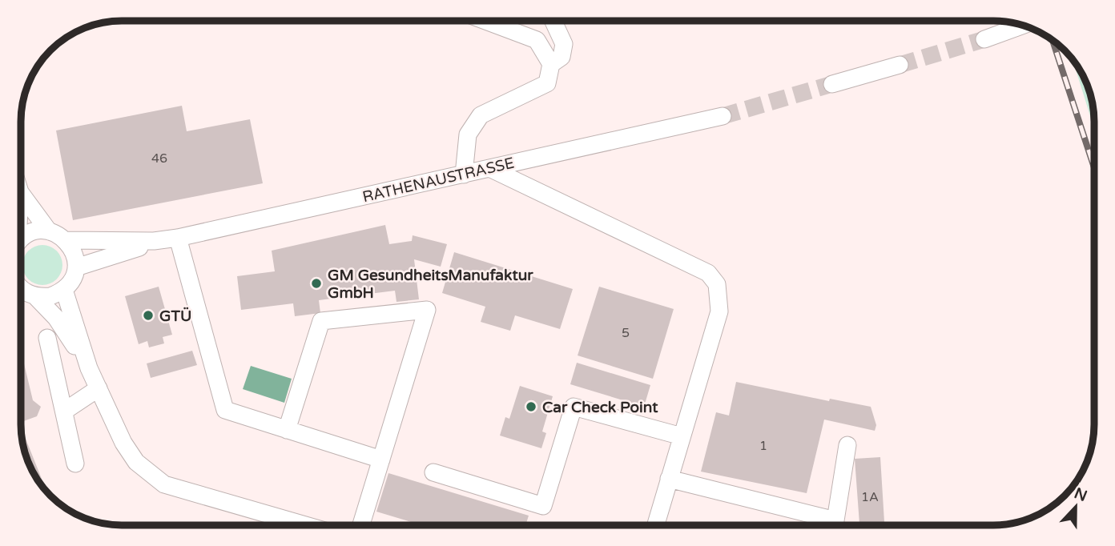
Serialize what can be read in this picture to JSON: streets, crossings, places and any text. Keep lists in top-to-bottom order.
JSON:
{
  "streets": {
    "street": ["RATHENAUSTRASSE"]
  },
  "places": ["GM GesundheitsManufaktur GmbH", "GTÜ", "Car Check Point"],
  "house_numbers": [
    "46",
    "5",
    "1",
    "1A"
  ],
  "north": "top"
}
